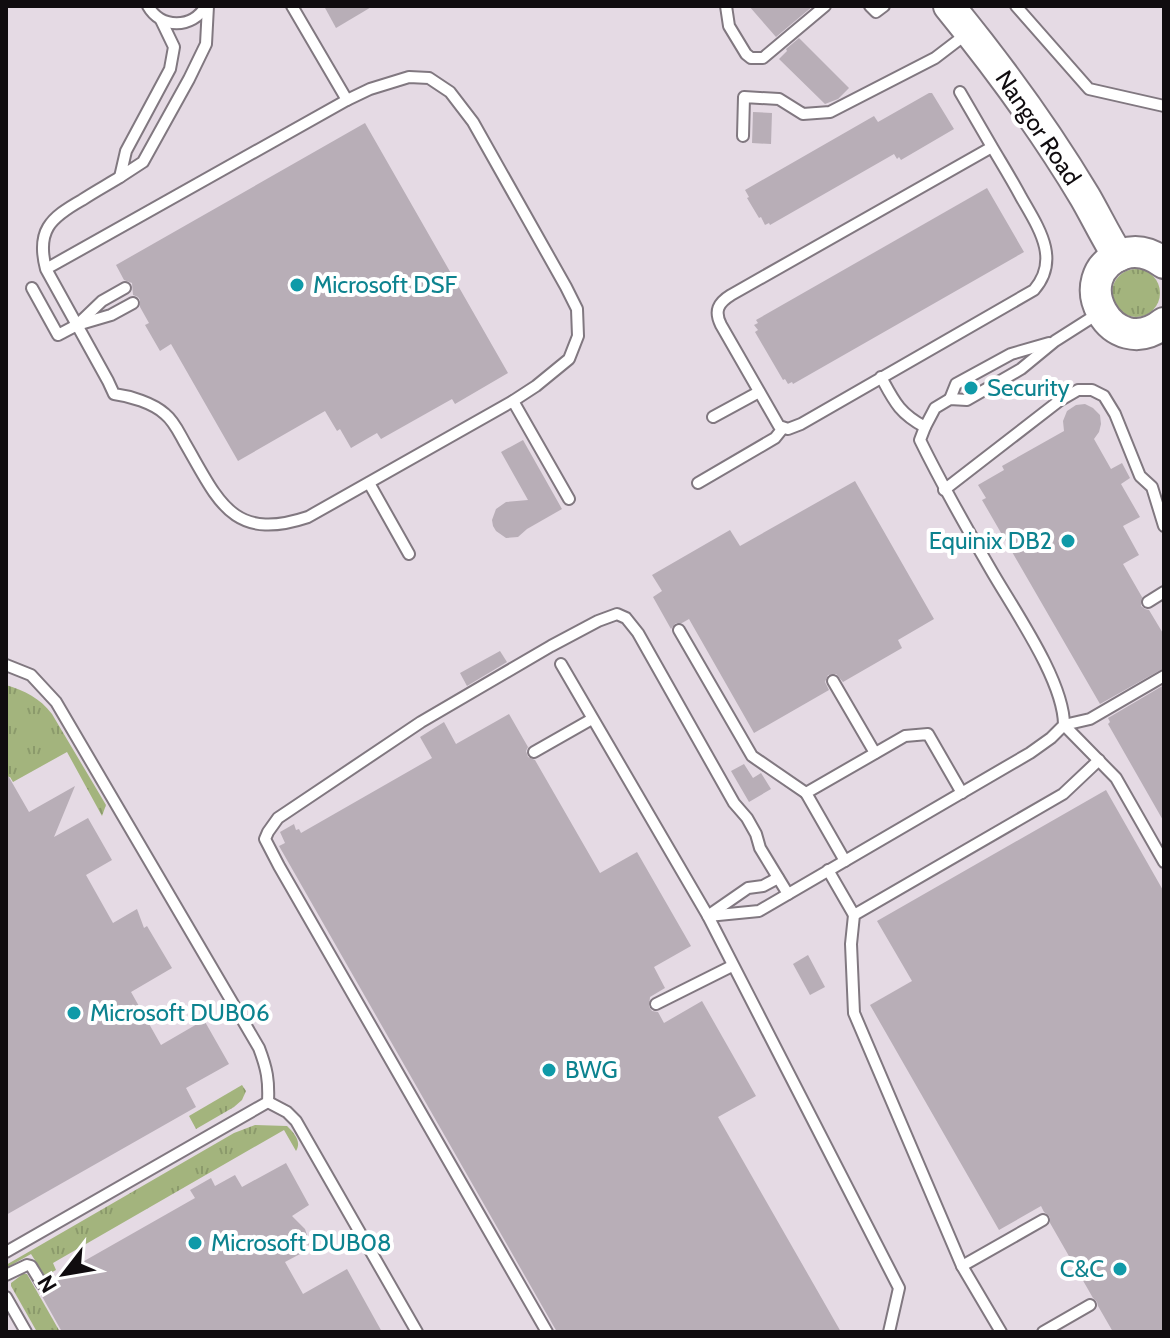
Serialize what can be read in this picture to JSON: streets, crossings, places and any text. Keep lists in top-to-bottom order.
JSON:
{
  "streets": {
    "main road": ["Nangor Road"]
  },
  "places": [
    "Microsoft DSF",
    "Security",
    "Equinix DB2",
    "Microsoft DUB06",
    "BWG",
    "Microsoft DUB08",
    "C&C"
  ],
  "north": "bottom left"
}
